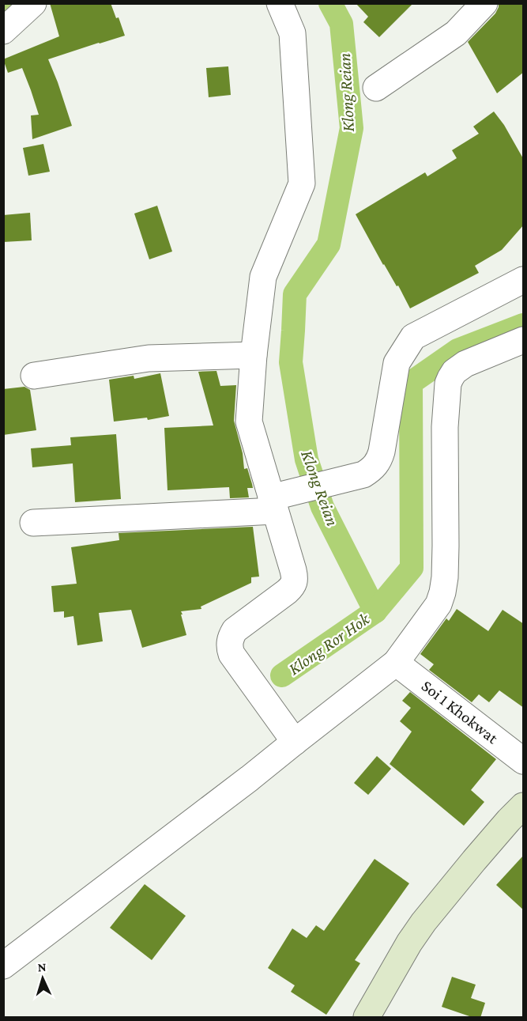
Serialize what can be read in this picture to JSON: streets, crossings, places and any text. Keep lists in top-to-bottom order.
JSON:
{
  "streets": {
    "street": ["Soi 1 Khokwat"]
  },
  "water": ["Klong Reian", "Klong Ror Hok"],
  "north": "top"
}
